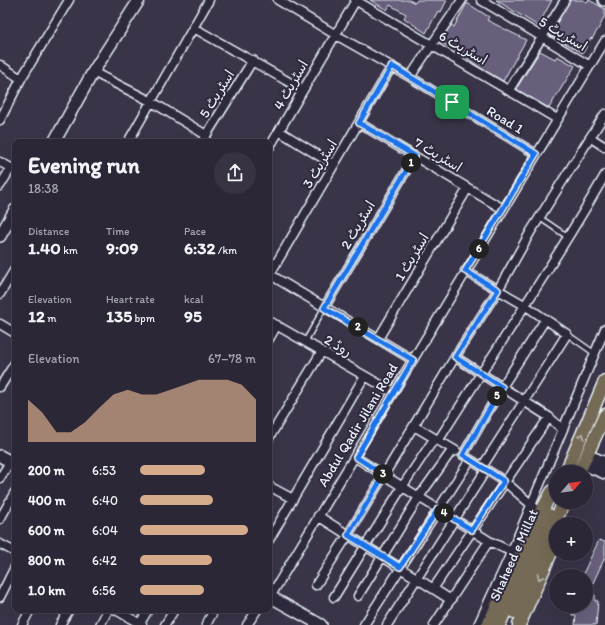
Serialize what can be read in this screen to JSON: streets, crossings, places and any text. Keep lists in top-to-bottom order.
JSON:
{
  "streets": {
    "main road": ["Shaheed e Millat"],
    "street": [
      "اسٹریٹ 5",
      "اسٹریٹ 6",
      "اسٹریٹ 4",
      "Road 1",
      "اسٹریٹ 7",
      "اسٹریٹ 3",
      "اسٹریٹ 2",
      "اسٹریٹ 1",
      "روڈ 2",
      "Abdul Qadir Jilani Road"
    ]
  },
  "crossings": [
    ["اسٹریٹ 5", "Abdul Qadir Jilani Road"],
    ["اسٹریٹ 6", "Abdul Qadir Jilani Road"],
    ["اسٹریٹ 4", "Road 1"],
    ["Road 1", "اسٹریٹ 3"],
    ["Road 1", "Abdul Qadir Jilani Road"],
    ["اسٹریٹ 7", "اسٹریٹ 3"],
    ["اسٹریٹ 7", "اسٹریٹ 2"],
    ["اسٹریٹ 7", "اسٹریٹ 1"],
    ["اسٹریٹ 7", "Abdul Qadir Jilani Road"],
    ["روڈ 2", "Abdul Qadir Jilani Road"]
  ],
  "north": "top right",
  "page": {
    "heading": ["Evening run", "18:38"],
    "pins": [
      "1",
      "6",
      "2",
      "5",
      "3",
      "4"
    ],
    "stats": [
      ["Distance", "1.40 km"],
      ["Time", "9:09"],
      ["Pace", "6:32 /km"],
      ["Elevation", "12 m"],
      ["Heart rate", "135 bpm"],
      ["kcal", "95"]
    ],
    "chart": ["Elevation", "67–78 m"],
    "list": [
      {
        "name": "200 m",
        "note": "6:53"
      },
      {
        "name": "400 m",
        "note": "6:40"
      },
      {
        "name": "600 m",
        "note": "6:04"
      },
      {
        "name": "800 m",
        "note": "6:42"
      },
      {
        "name": "1.0 km",
        "note": "6:56"
      }
    ],
    "map_buttons": ["+", "−"]
  }
}
